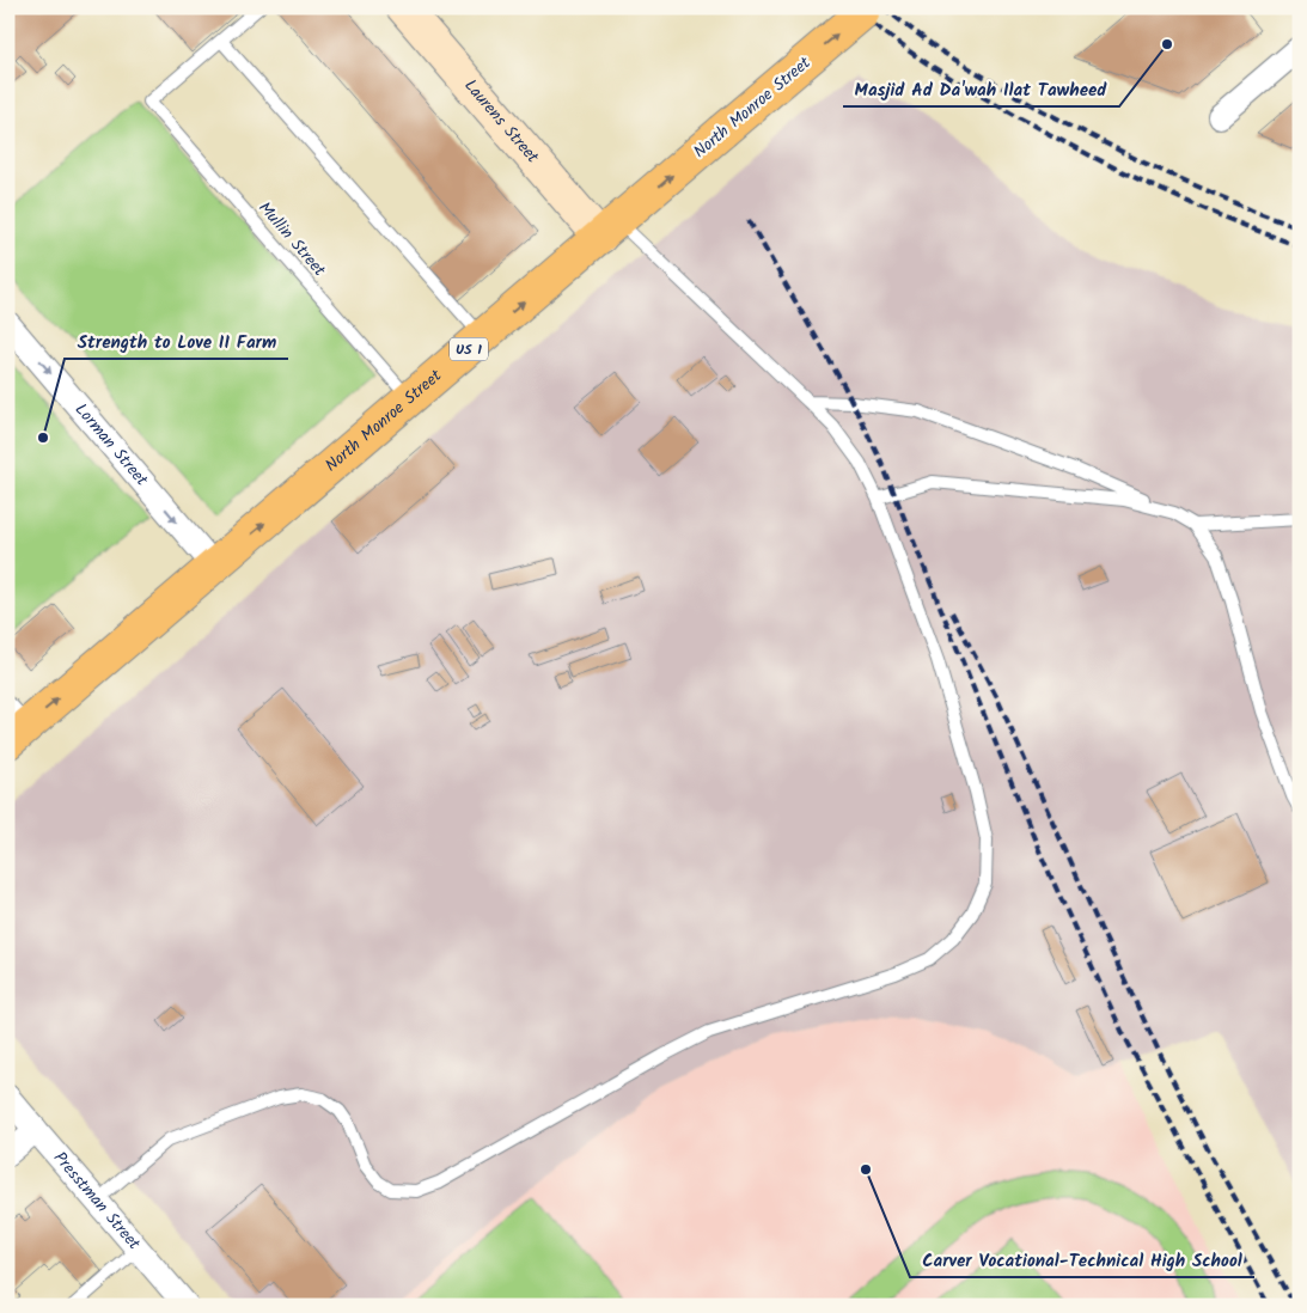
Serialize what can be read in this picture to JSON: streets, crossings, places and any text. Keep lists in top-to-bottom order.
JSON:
{
  "streets": {
    "main road": ["North Monroe Street", "US 1"],
    "street": ["Laurens Street", "Lorman Street", "Presstman Street"],
    "lane": ["Mullin Street"]
  },
  "crossings": [
    ["North Monroe Street", "Laurens Street"],
    ["North Monroe Street", "Mullin Street"],
    ["North Monroe Street", "Lorman Street"]
  ],
  "one_way": ["North Monroe Street", "Lorman Street"],
  "places": ["Masjid Ad Da'wah Ilat Tawheed", "Strength to Love II Farm", "Carver Vocational-Technical High School"]
}
